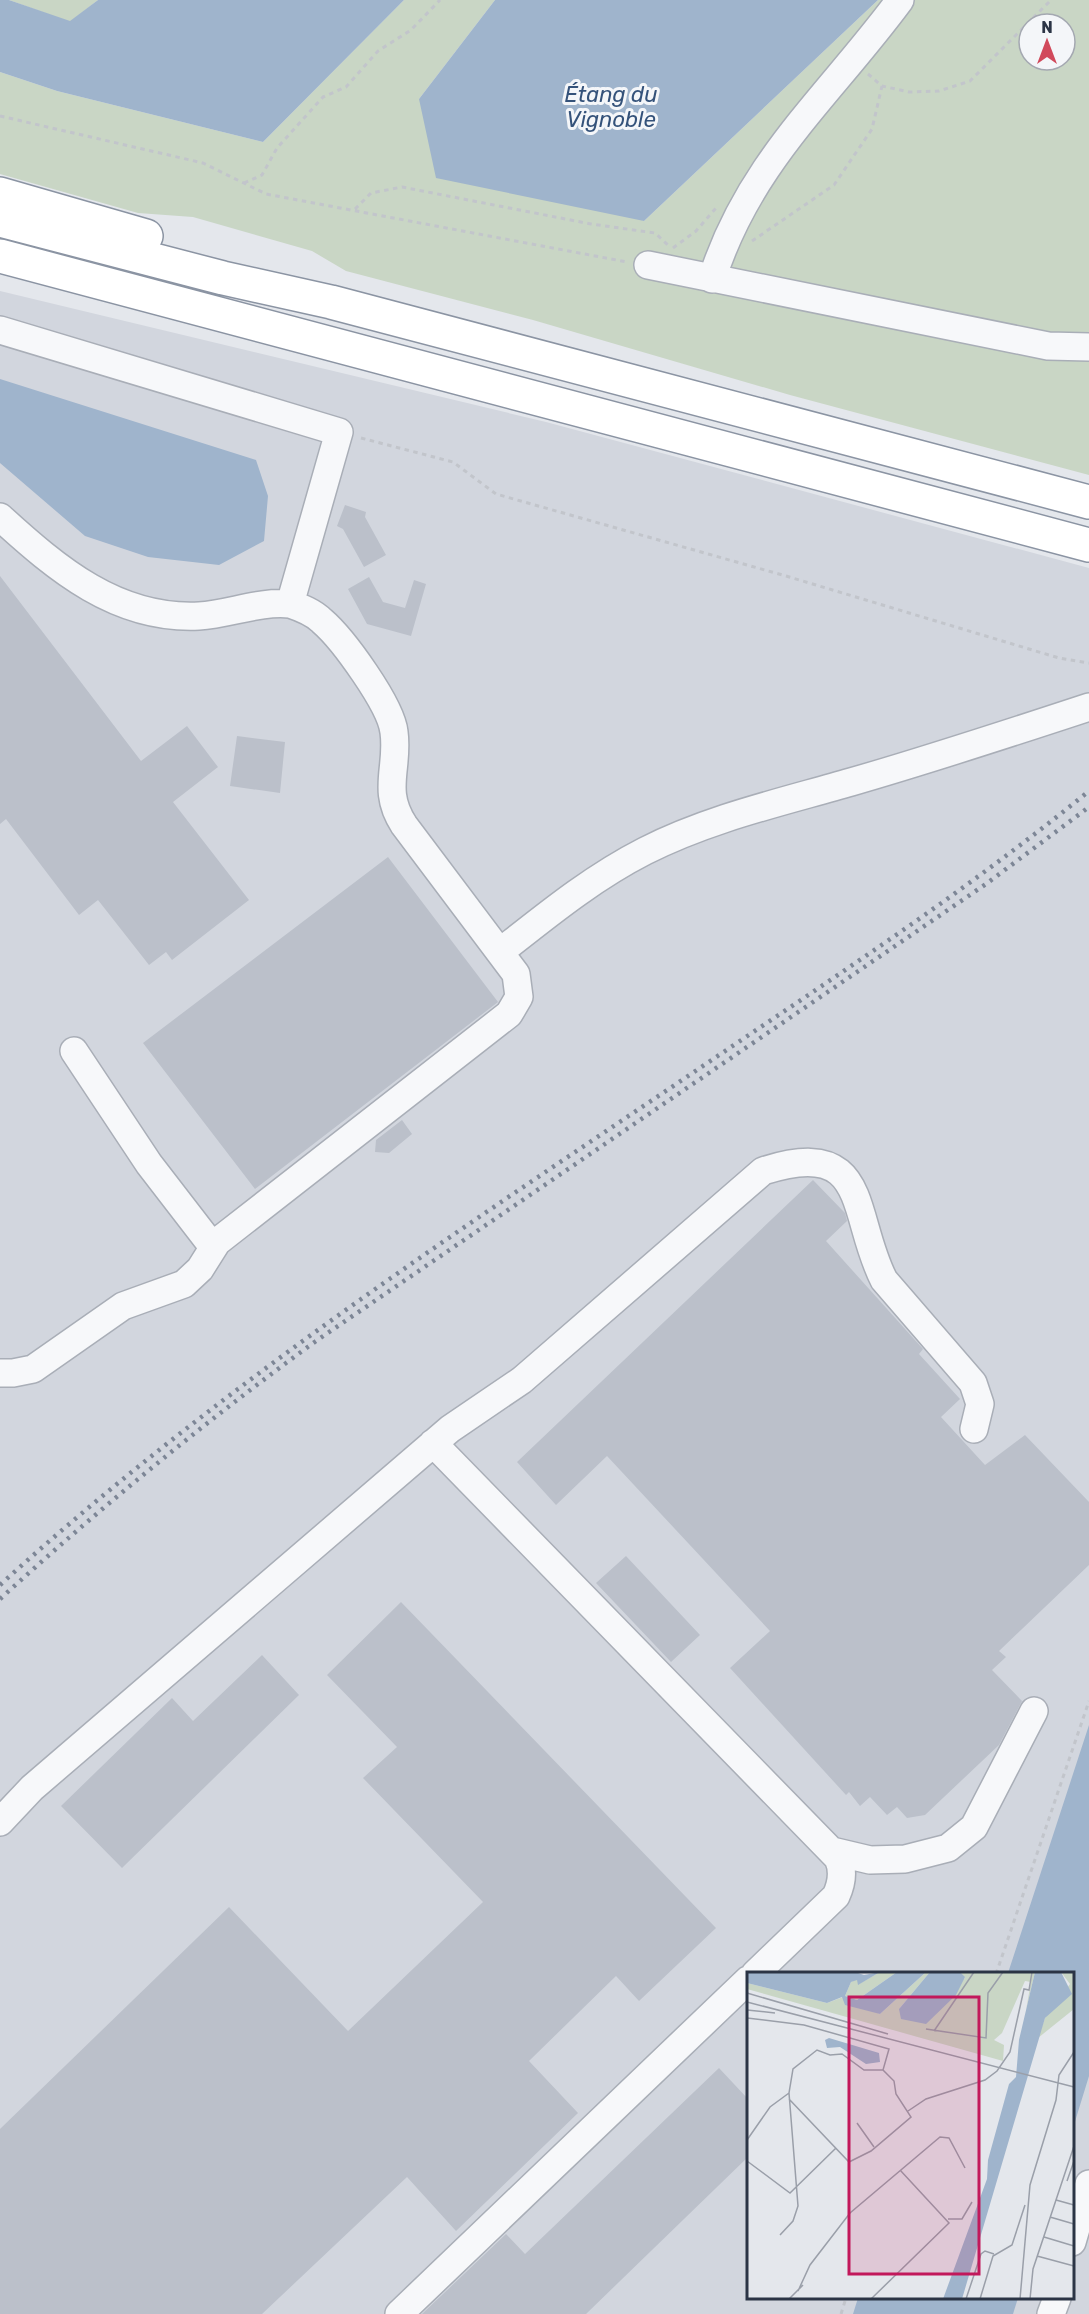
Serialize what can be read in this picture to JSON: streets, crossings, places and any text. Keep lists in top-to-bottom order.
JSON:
{
  "water": ["Étang du Vignoble"],
  "north": "top"
}
